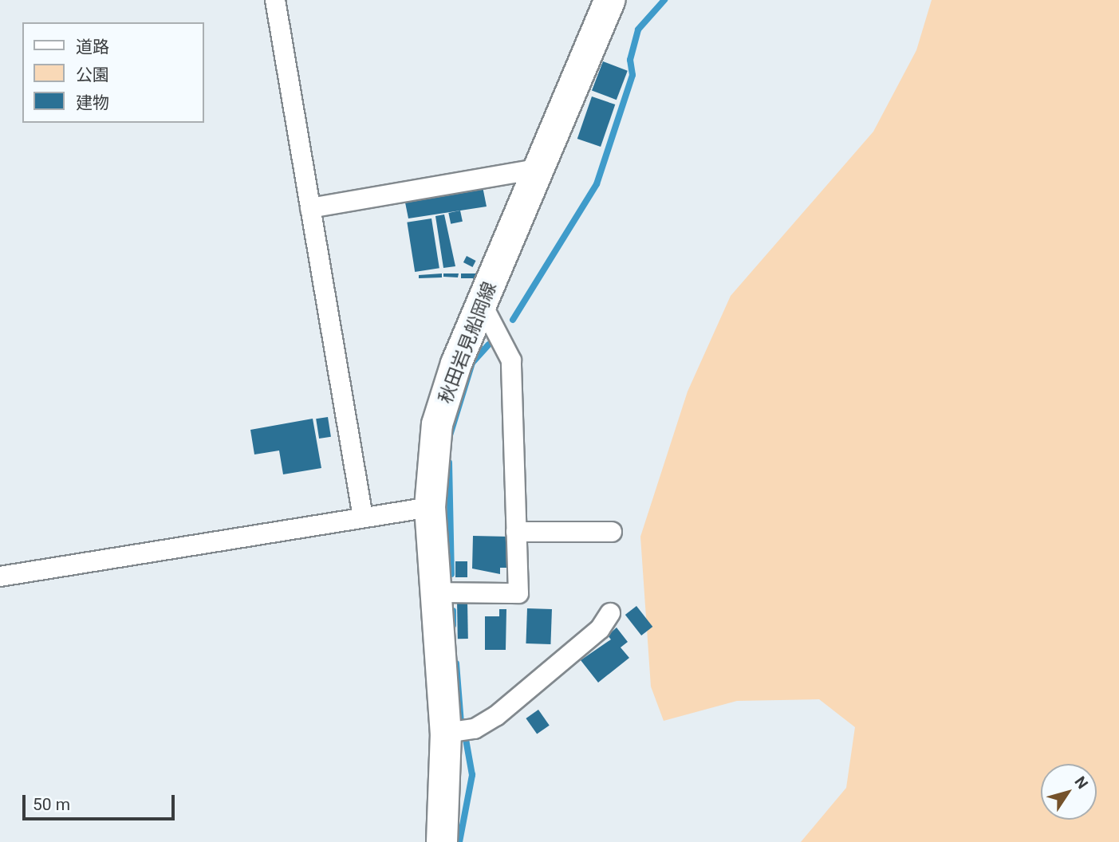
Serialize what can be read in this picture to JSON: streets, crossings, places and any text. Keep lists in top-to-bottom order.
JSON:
{
  "streets": {
    "main road": ["秋田岩見船岡線"]
  },
  "legend": ["道路", "公園", "建物"],
  "scale_bar": "50 m",
  "north": "top right"
}
